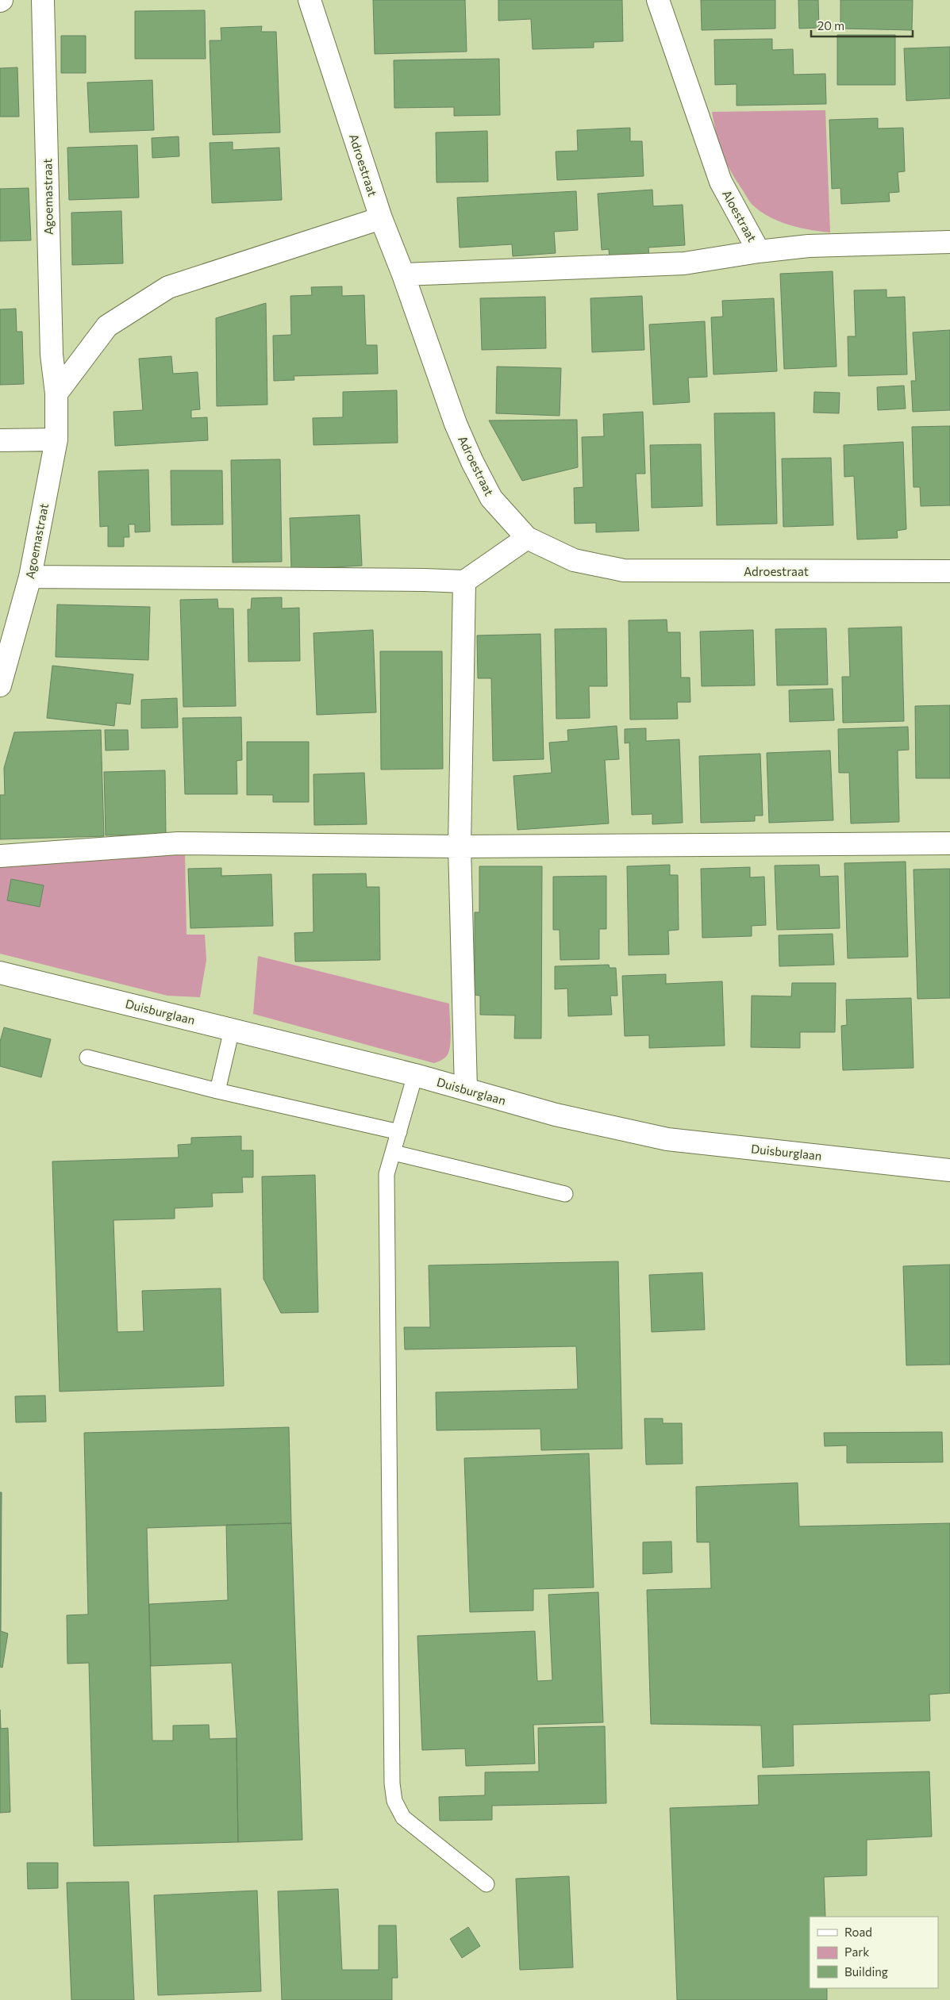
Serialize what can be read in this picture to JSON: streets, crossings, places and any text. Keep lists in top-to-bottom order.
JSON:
{
  "streets": {
    "street": [
      "Adroestraat",
      "Agoemastraat",
      "Aloestraat",
      "Duisburglaan"
    ]
  },
  "legend": ["Road", "Park", "Building"],
  "scale_bar": "20 m"
}
